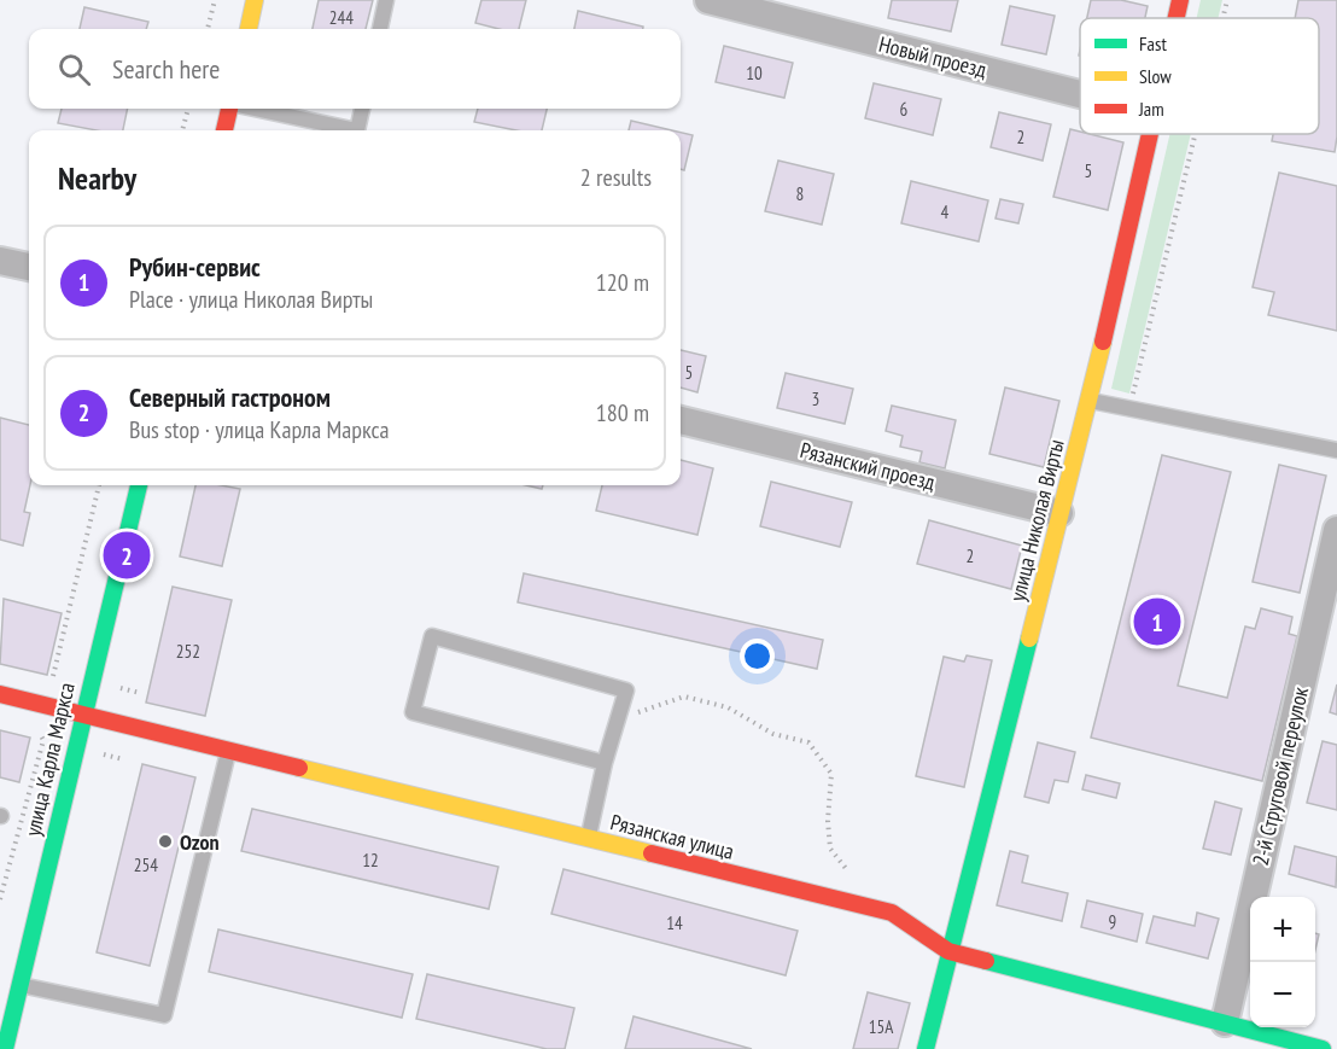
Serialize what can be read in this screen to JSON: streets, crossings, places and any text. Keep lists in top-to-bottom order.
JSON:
{
  "streets": {
    "street": [
      "Новый проезд",
      "Рязанский проезд",
      "улица Николая Вирты",
      "улица Карла Маркса",
      "2-й Струговой переулок",
      "Рязанская улица"
    ]
  },
  "crossings": [
    ["Рязанский проезд", "улица Николая Вирты"],
    ["улица Николая Вирты", "Рязанская улица"],
    ["улица Карла Маркса", "Рязанская улица"],
    ["2-й Струговой переулок", "Рязанская улица"]
  ],
  "places": ["Ozon"],
  "house_numbers": [
    "244",
    "10",
    "6",
    "2",
    "5",
    "8",
    "4",
    "5",
    "3",
    "2",
    "252",
    "12",
    "254",
    "9",
    "14",
    "15А"
  ],
  "legend": ["Fast", "Slow", "Jam"],
  "page": {
    "search": "Search here",
    "heading": ["Nearby", "2 results"],
    "list": [
      {
        "mark": "1",
        "name": "Рубин-сервис",
        "note": "Place · улица Николая Вирты",
        "value": "120 m"
      },
      {
        "mark": "2",
        "name": "Северный гастроном",
        "note": "Bus stop · улица Карла Маркса",
        "value": "180 m"
      }
    ],
    "pins": ["2", "1"],
    "map_buttons": ["+", "−"]
  }
}
